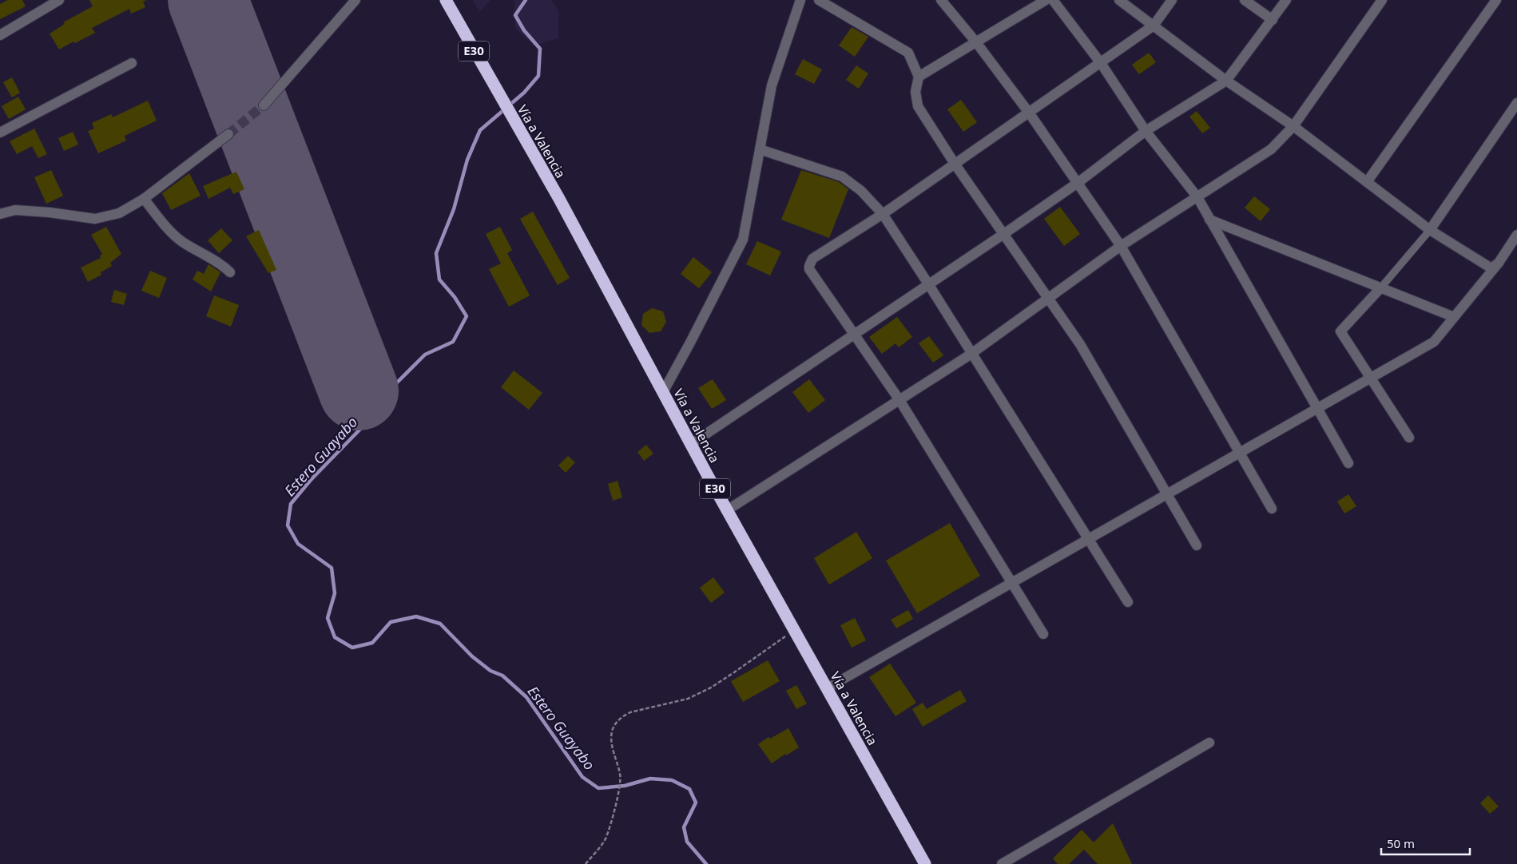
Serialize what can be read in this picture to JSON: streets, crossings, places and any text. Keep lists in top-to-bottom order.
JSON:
{
  "streets": {
    "highway": ["E30", "Vía a Valencia"]
  },
  "water": ["Estero Guayabo"],
  "scale_bar": "50 m"
}
